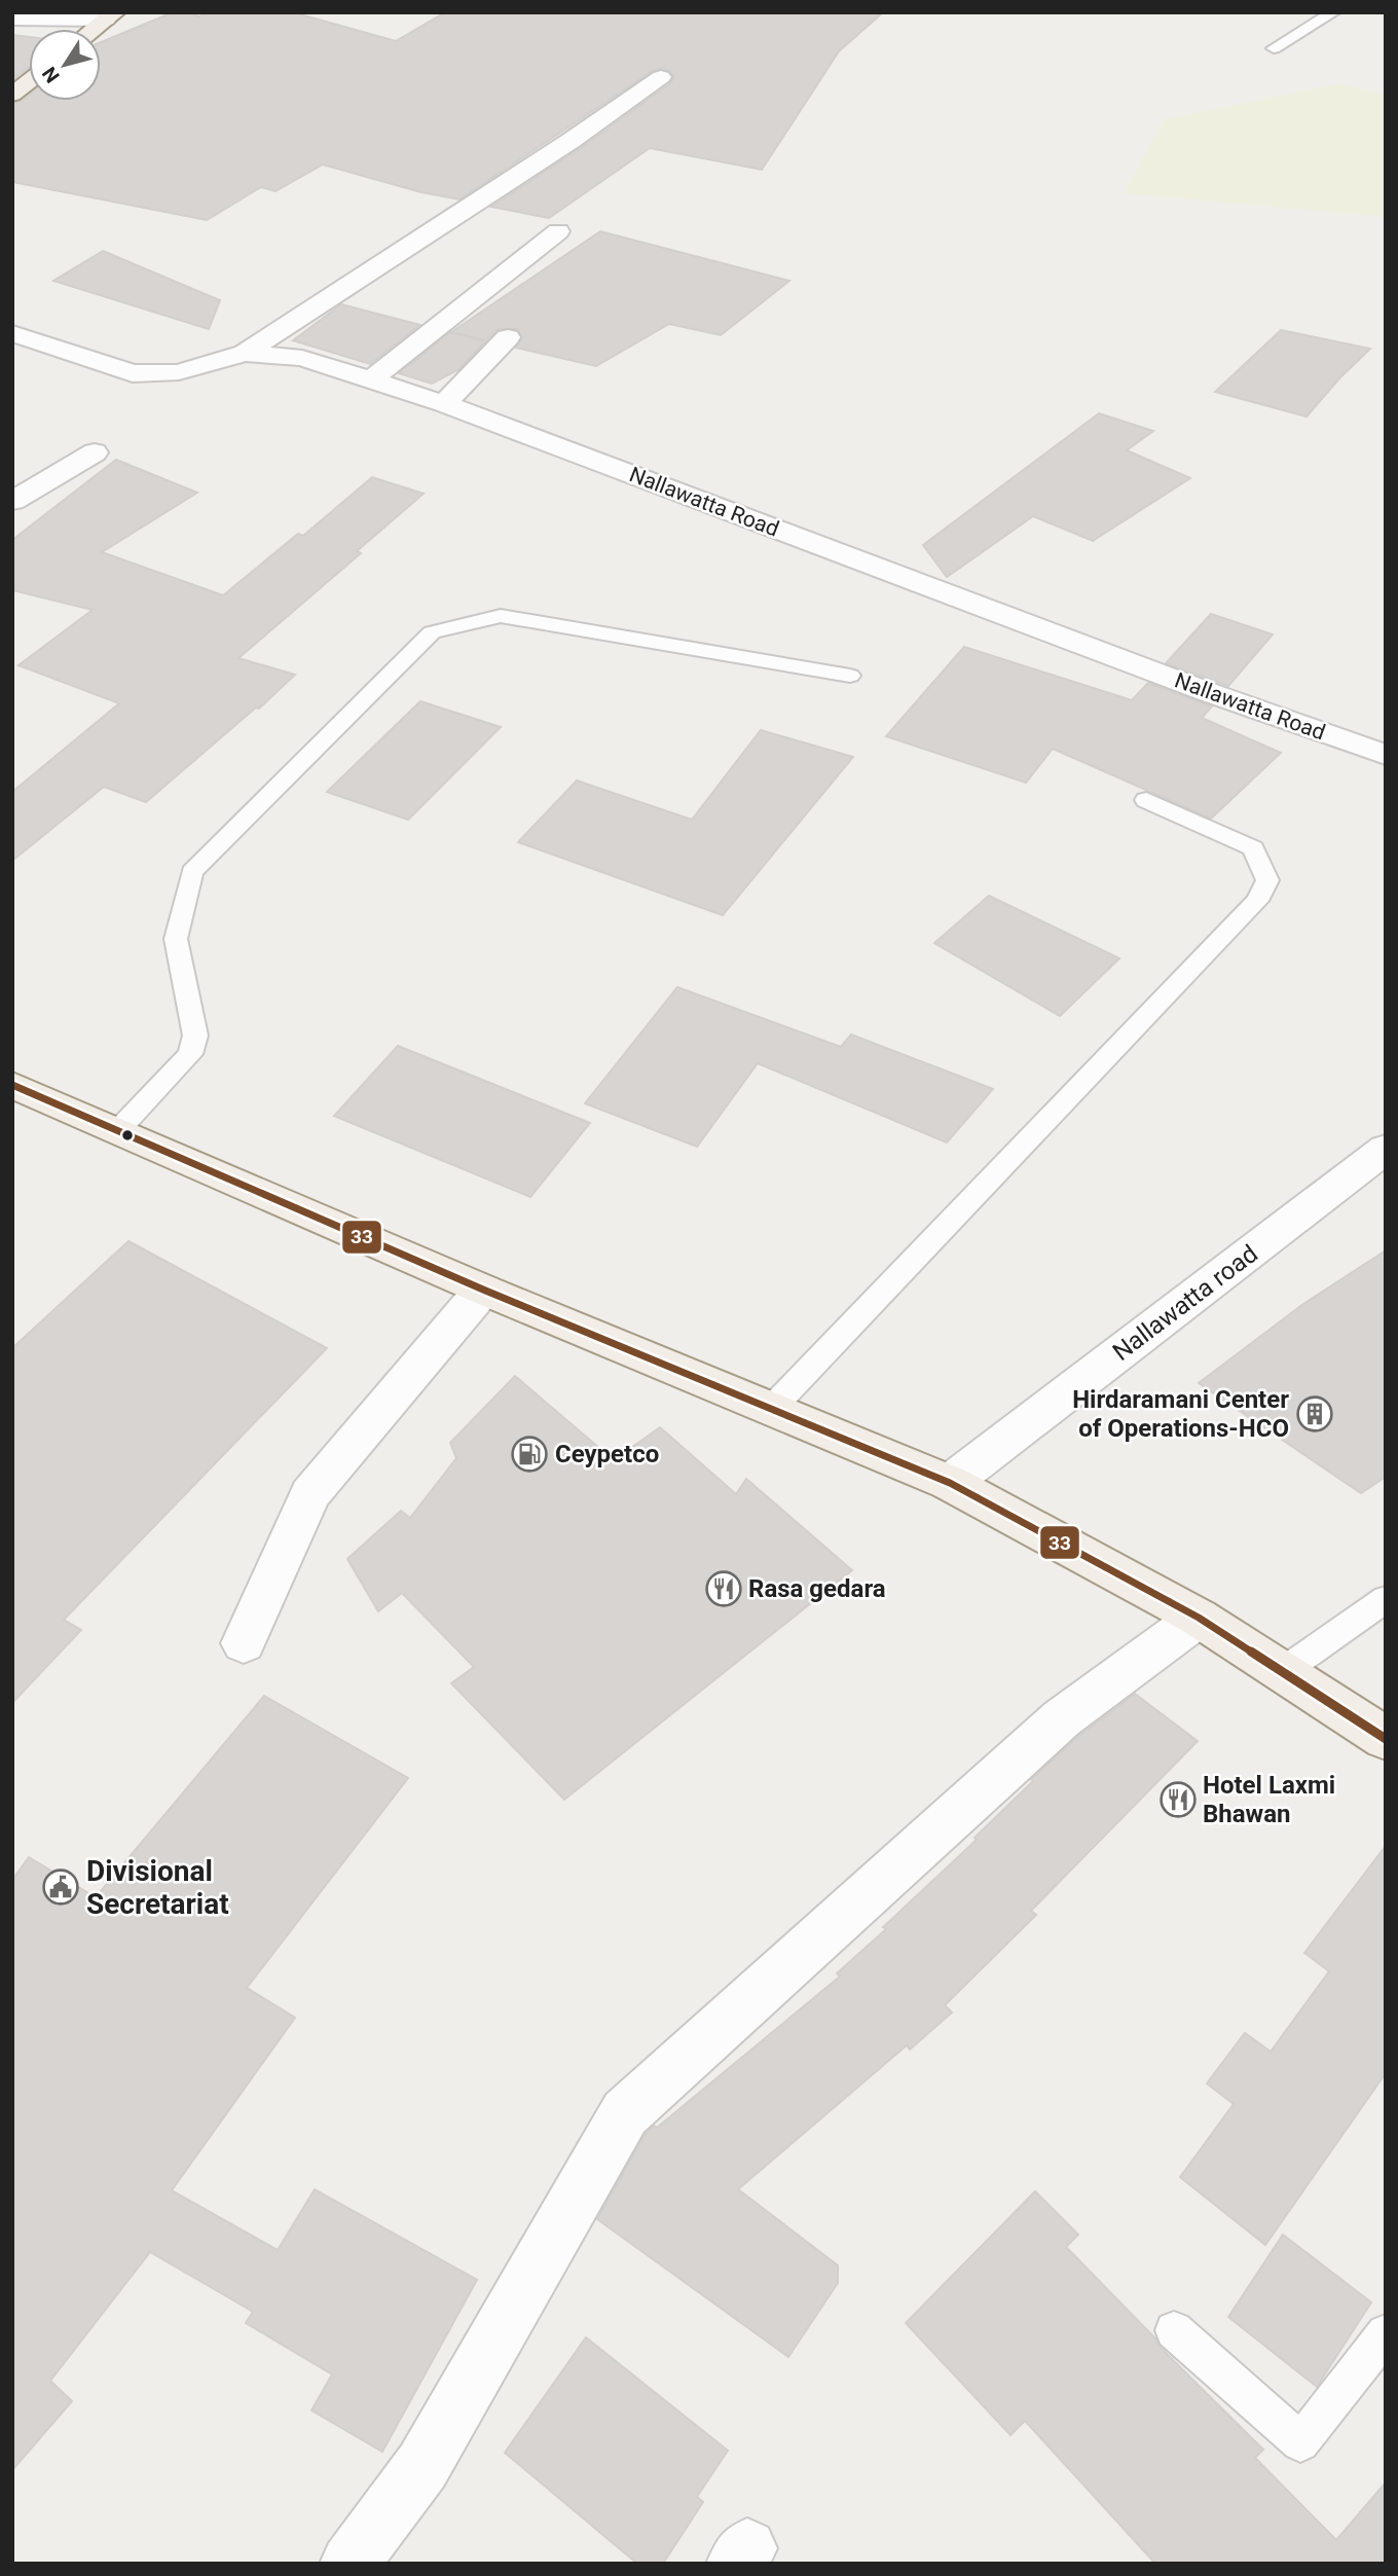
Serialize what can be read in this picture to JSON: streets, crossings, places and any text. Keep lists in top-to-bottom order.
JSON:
{
  "streets": {
    "street": ["Nallawatta Road", "Nallawatta road"]
  },
  "places": {
    "building": ["Hirdaramani Center of Operations-HCO"],
    "fuel station": ["Ceypetco"],
    "restaurant": ["Rasa gedara", "Hotel Laxmi Bhawan"],
    "public building": ["Divisional Secretariat"]
  },
  "lines": ["transit line 33"],
  "north": "bottom left"
}
